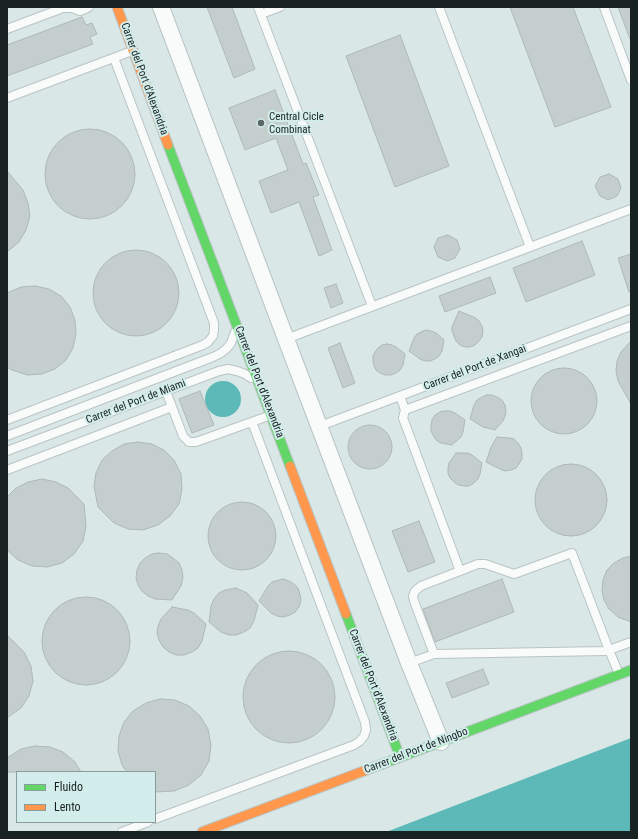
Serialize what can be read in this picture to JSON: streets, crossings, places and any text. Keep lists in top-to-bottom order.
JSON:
{
  "streets": {
    "street": ["Carrer del Port d'Alexandria", "Carrer del Port de Ningbo"],
    "lane": ["Carrer del Port de Xangai", "Carrer del Port de Miami"]
  },
  "crossings": [
    ["Carrer del Port d'Alexandria", "Carrer del Port de Miami"],
    ["Carrer del Port d'Alexandria", "Carrer del Port de Ningbo"]
  ],
  "places": ["Central Cicle Combinat"],
  "legend": ["Fluido", "Lento"]
}
